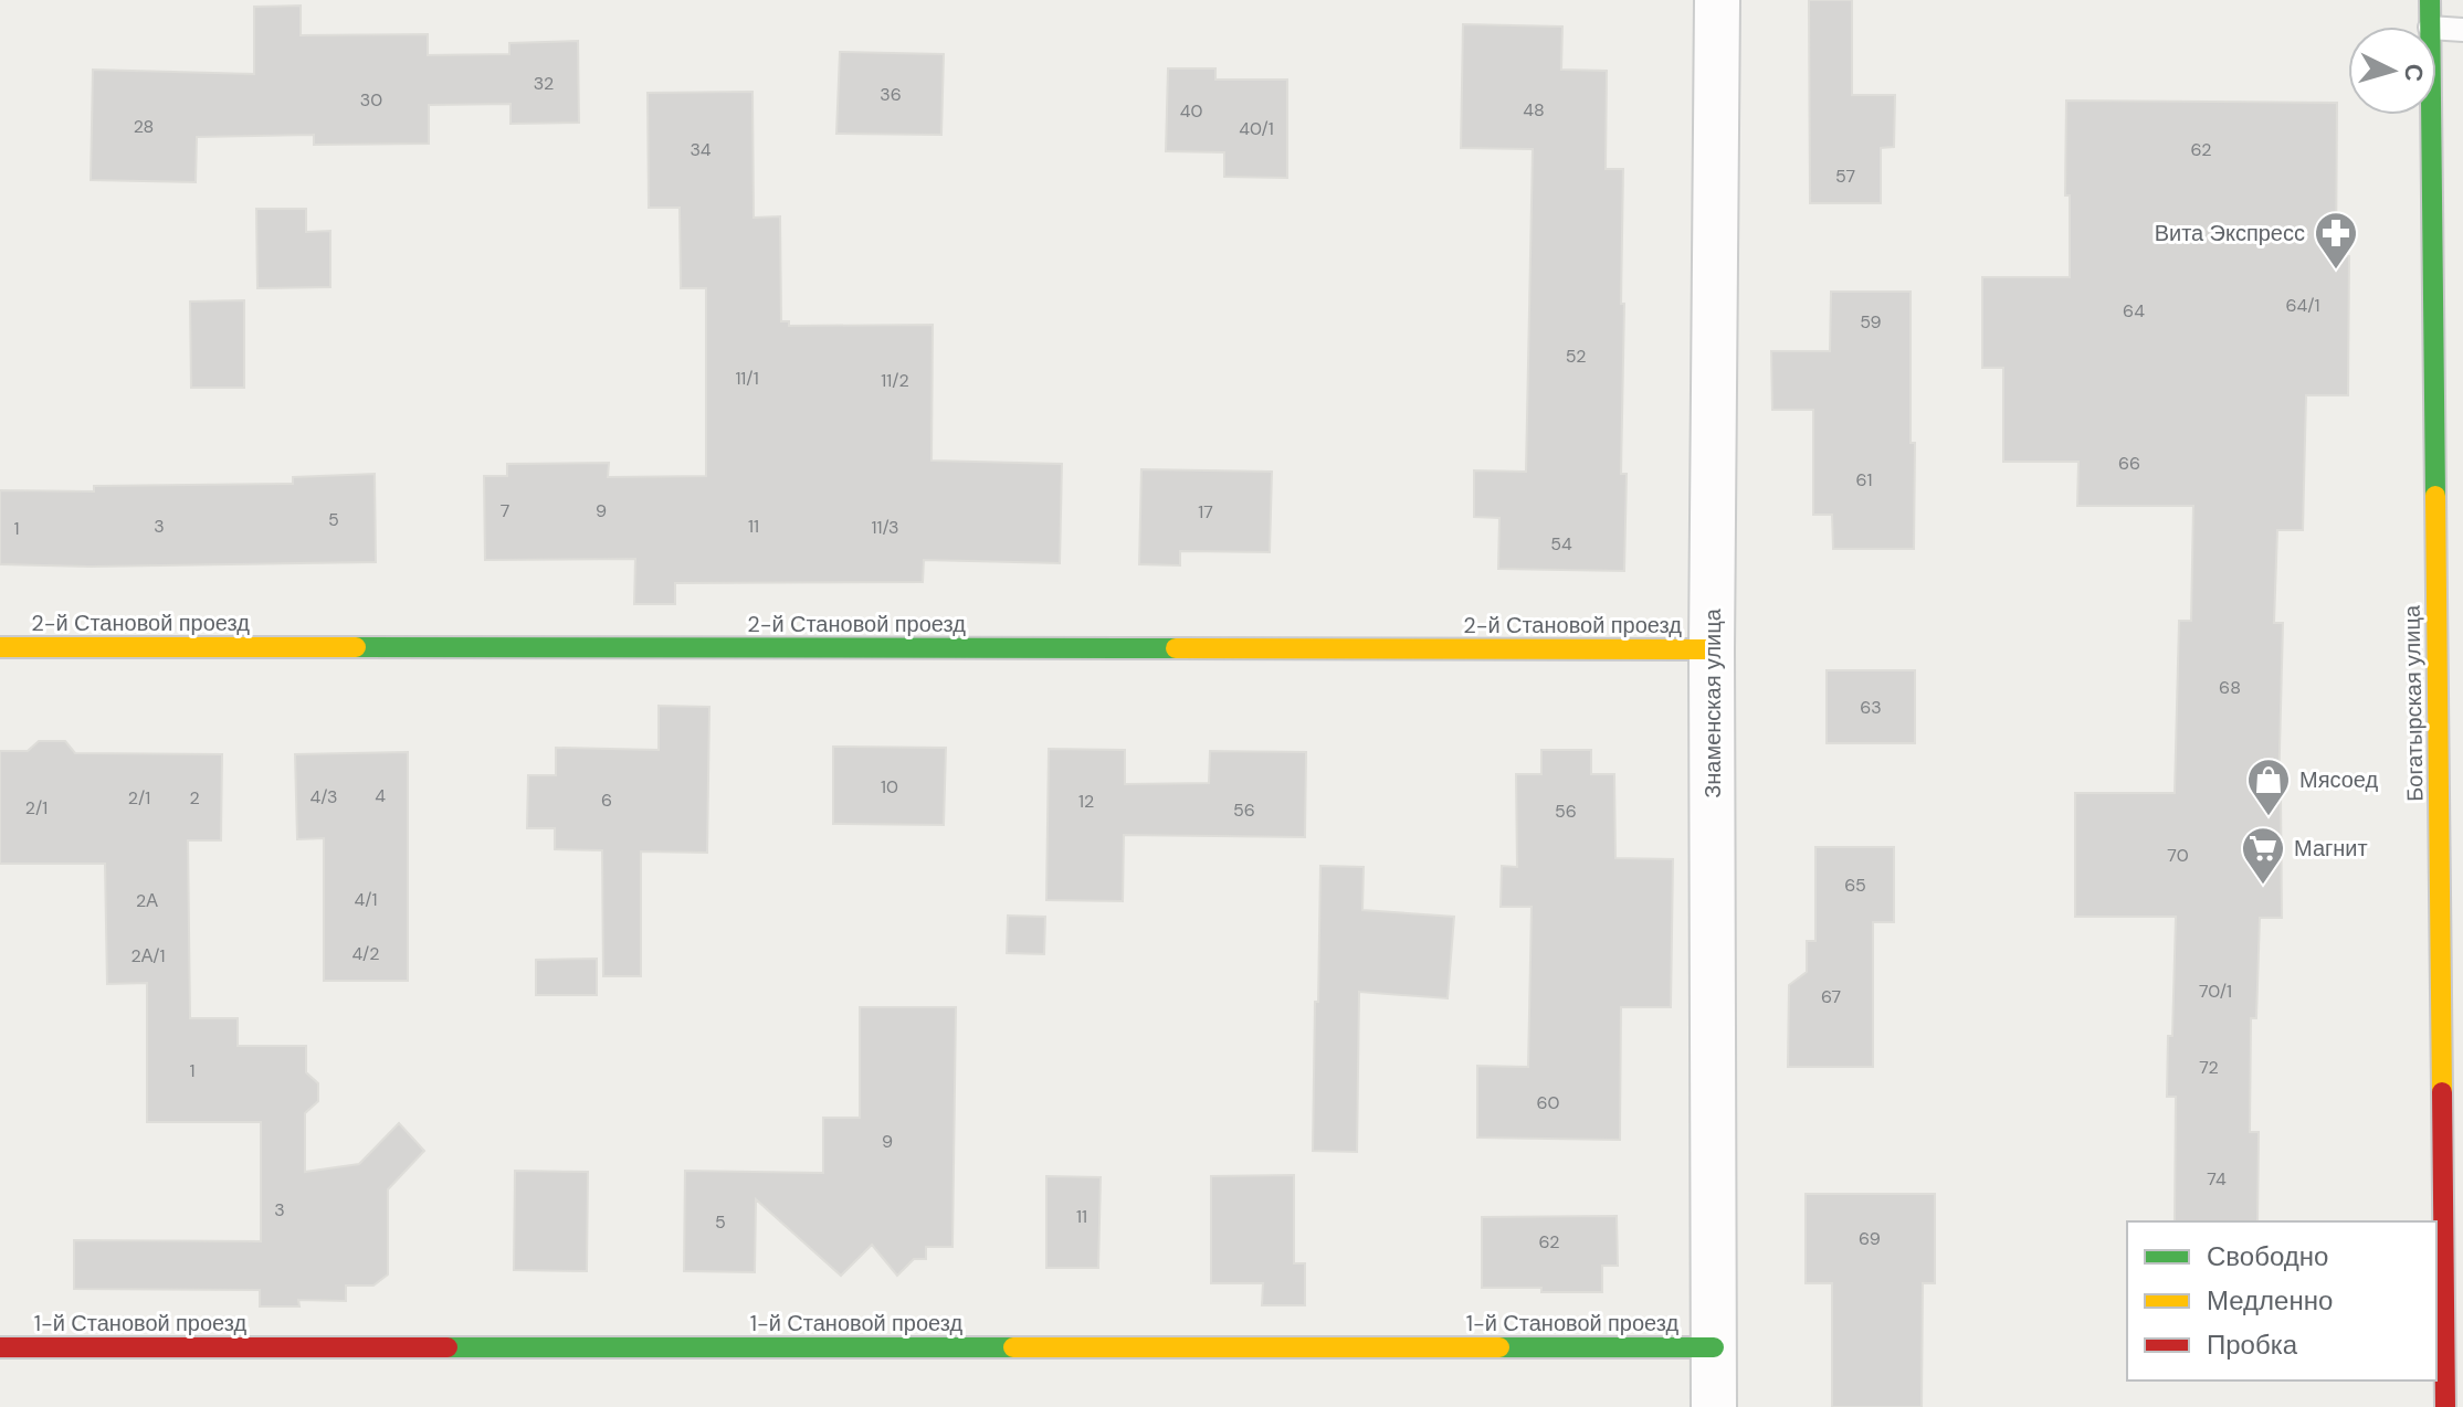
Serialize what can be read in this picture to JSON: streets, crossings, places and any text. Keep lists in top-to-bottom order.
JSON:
{
  "streets": {
    "street": [
      "2-й Становой проезд",
      "Знаменская улица",
      "Богатырская улица",
      "1-й Становой проезд"
    ]
  },
  "crossings": [
    ["2-й Становой проезд", "Знаменская улица"],
    ["Знаменская улица", "1-й Становой проезд"]
  ],
  "places": {
    "pharmacy": ["Вита Экспресс"],
    "shop": ["Мясоед"],
    "supermarket": ["Магнит"]
  },
  "house_numbers": [
    "32",
    "36",
    "30",
    "48",
    "40",
    "28",
    "40/1",
    "34",
    "62",
    "57",
    "64/1",
    "64",
    "59",
    "52",
    "11/1",
    "11/2",
    "66",
    "61",
    "7",
    "9",
    "17",
    "5",
    "3",
    "11",
    "11/3",
    "1",
    "54",
    "68",
    "63",
    "10",
    "4",
    "4/3",
    "2/1",
    "2",
    "6",
    "12",
    "2/1",
    "56",
    "56",
    "70",
    "65",
    "4/1",
    "2А",
    "4/2",
    "2А/1",
    "70/1",
    "67",
    "72",
    "1",
    "60",
    "9",
    "74",
    "3",
    "11",
    "5",
    "69",
    "62"
  ],
  "legend": ["Свободно", "Медленно", "Пробка"],
  "north": "right"
}
